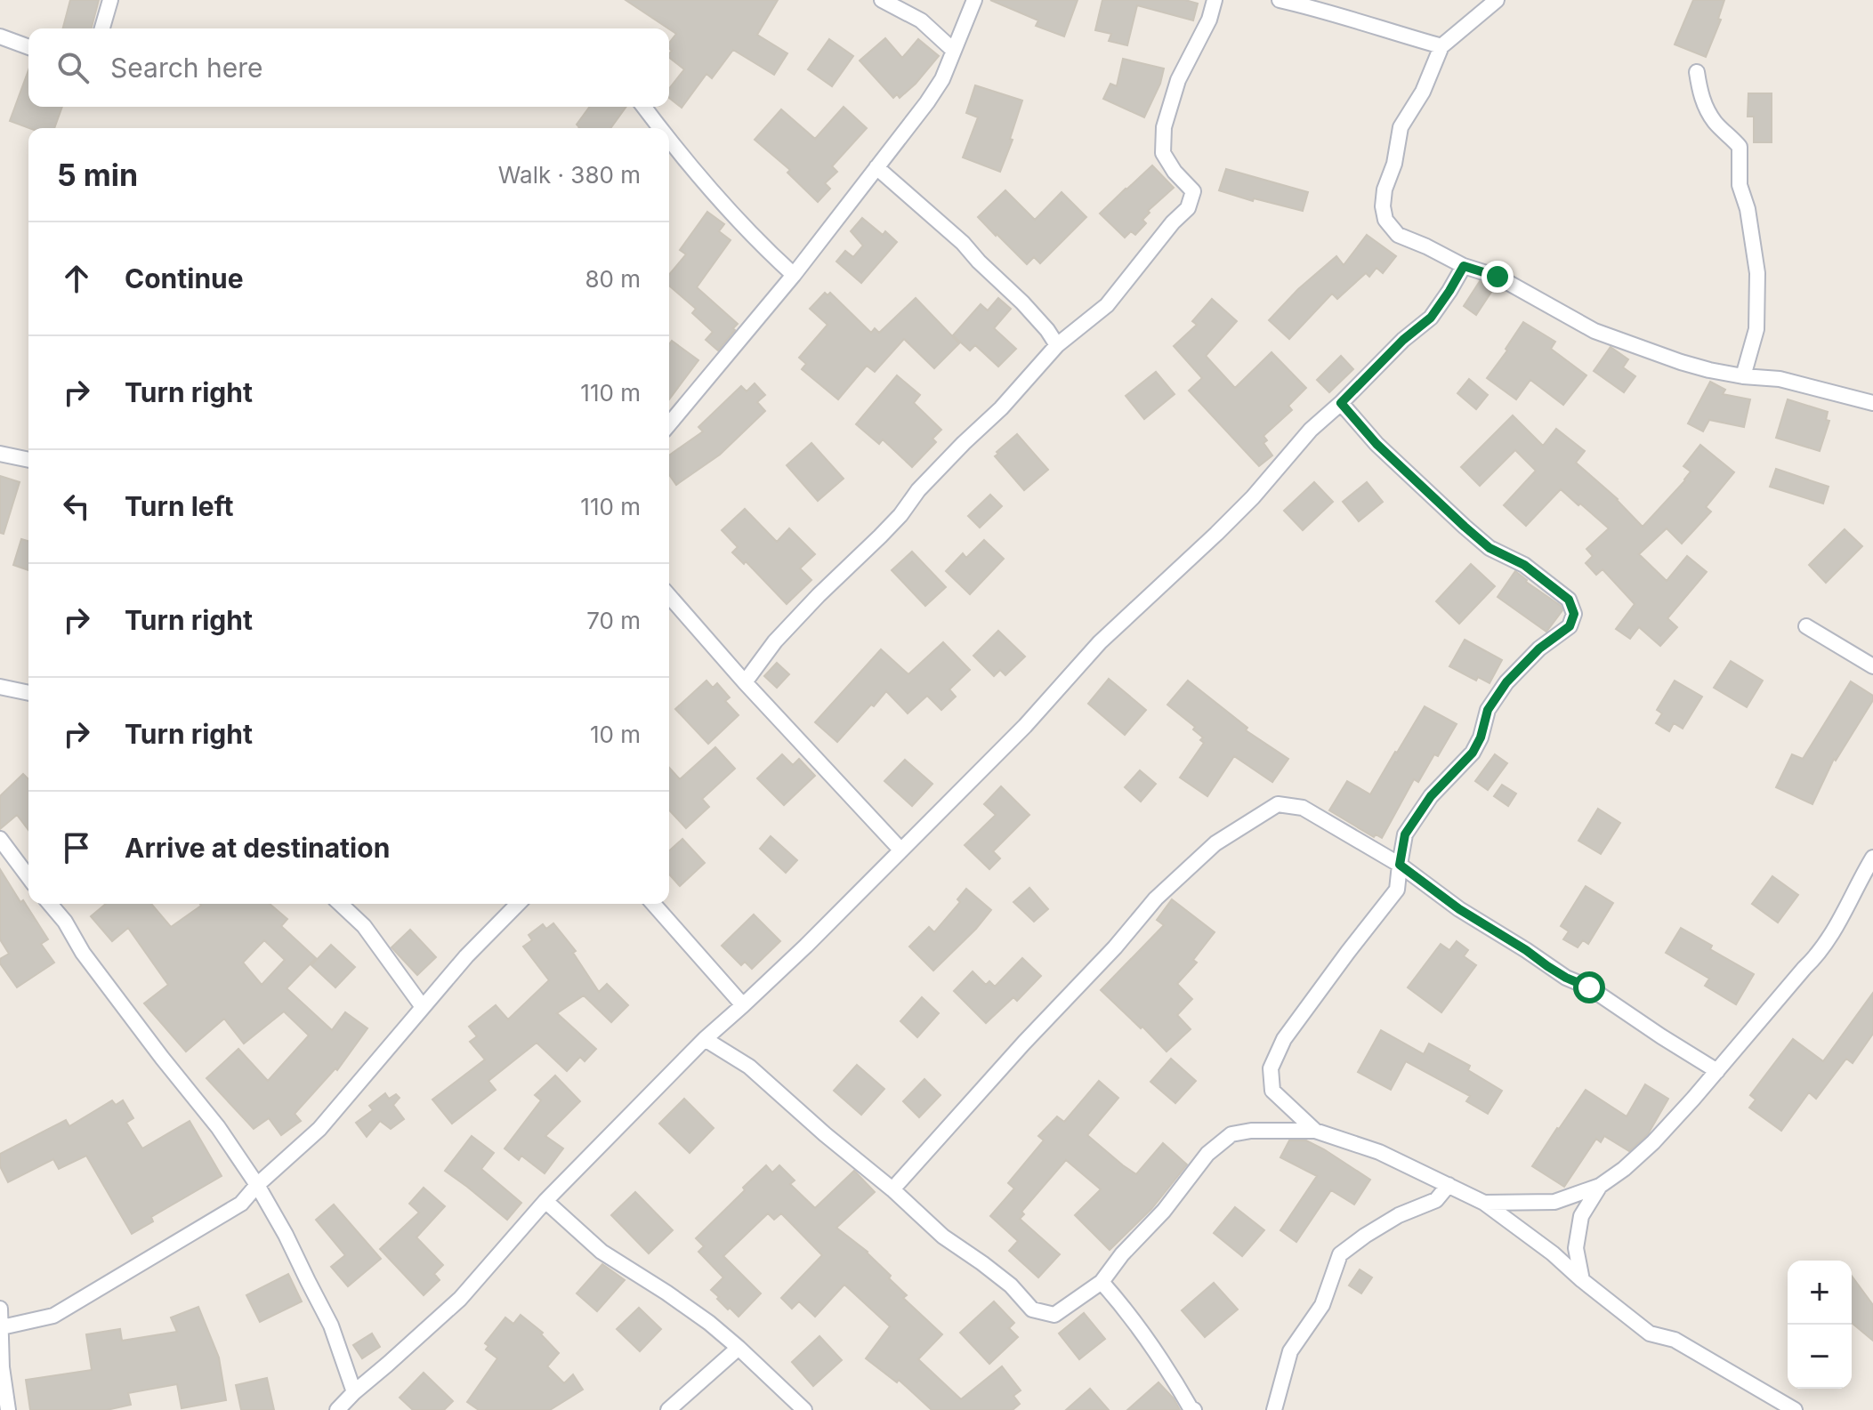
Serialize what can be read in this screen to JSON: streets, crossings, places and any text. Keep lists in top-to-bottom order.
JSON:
{
  "page": {
    "search": "Search here",
    "heading": ["5 min", "Walk · 380 m"],
    "list": [
      ["Continue", "80 m"],
      ["Turn right", "110 m"],
      ["Turn left", "110 m"],
      ["Turn right", "70 m"],
      ["Turn right", "10 m"],
      "Arrive at destination"
    ],
    "map_buttons": ["+", "−"]
  }
}
